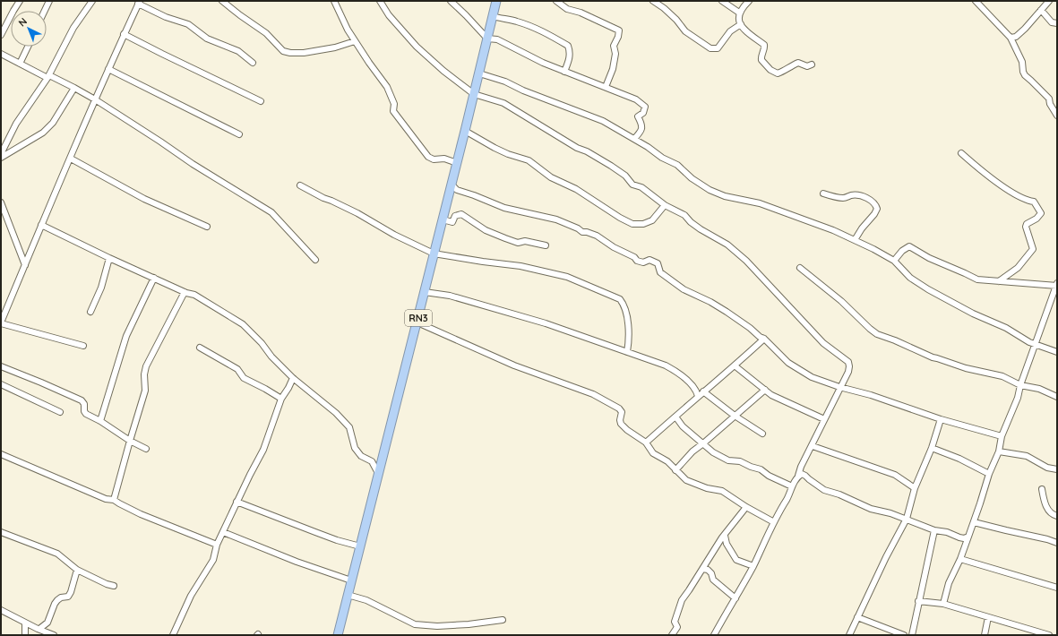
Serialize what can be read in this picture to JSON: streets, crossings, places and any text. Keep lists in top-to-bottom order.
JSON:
{
  "streets": {
    "highway": ["RN3"]
  },
  "north": "top left"
}
